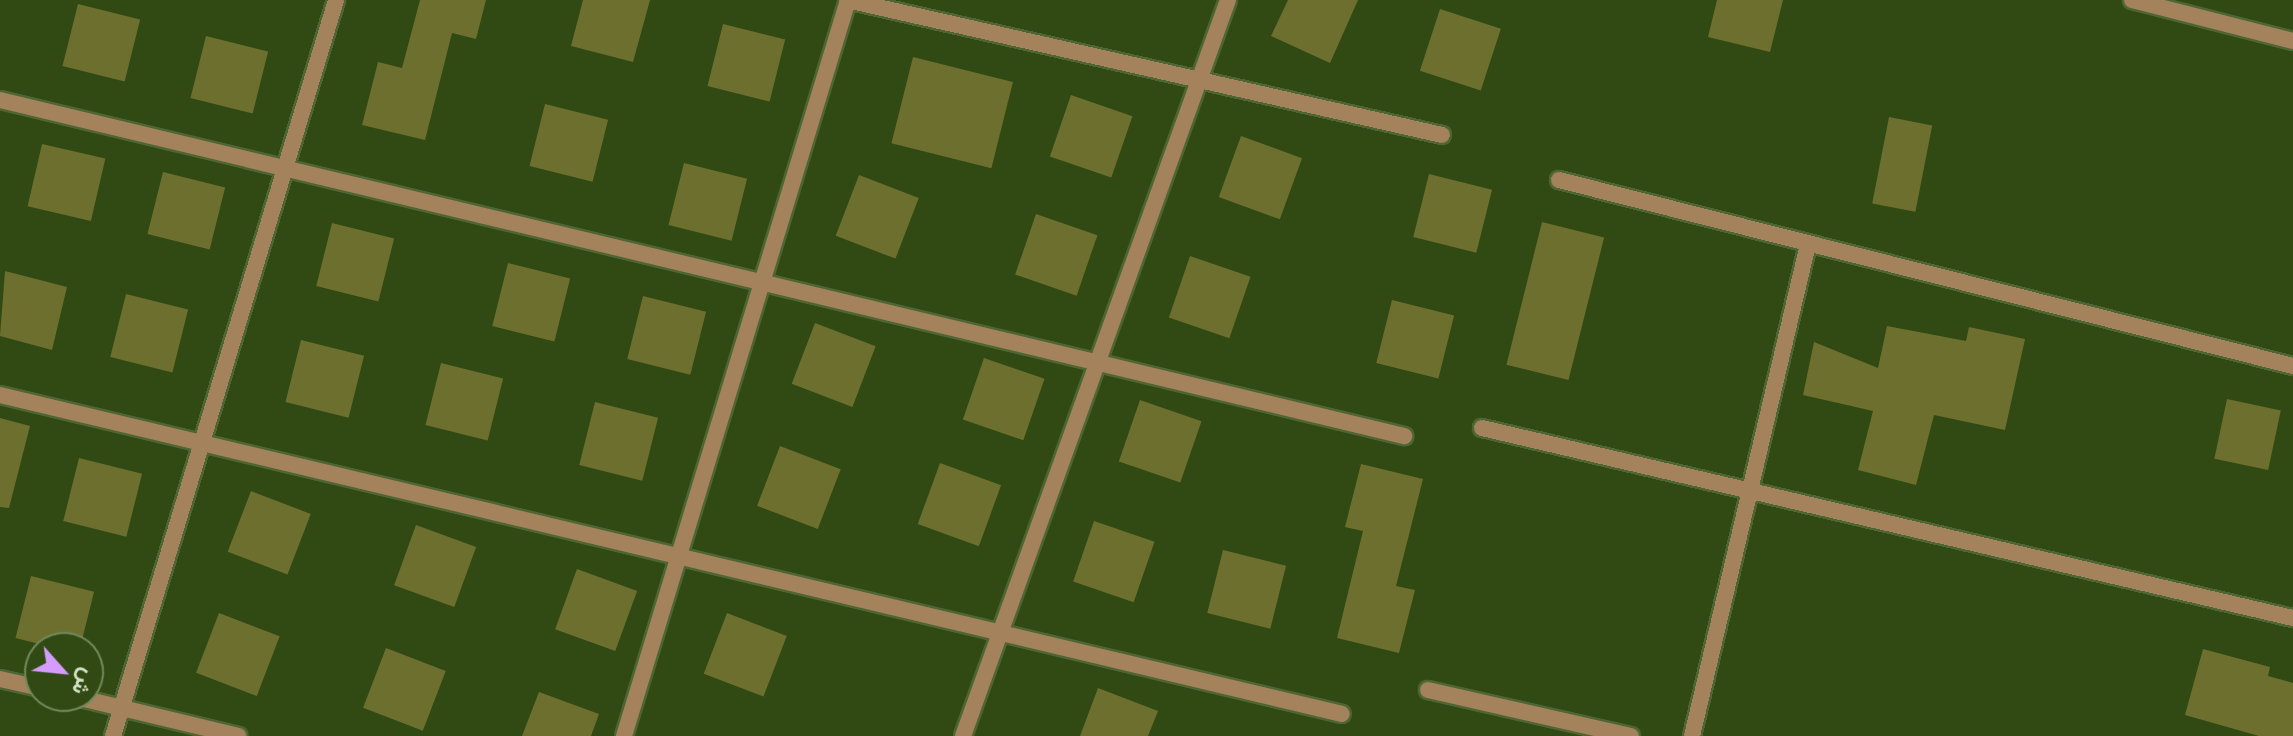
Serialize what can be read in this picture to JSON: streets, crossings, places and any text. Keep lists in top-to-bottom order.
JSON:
{
  "north": "bottom right"
}
